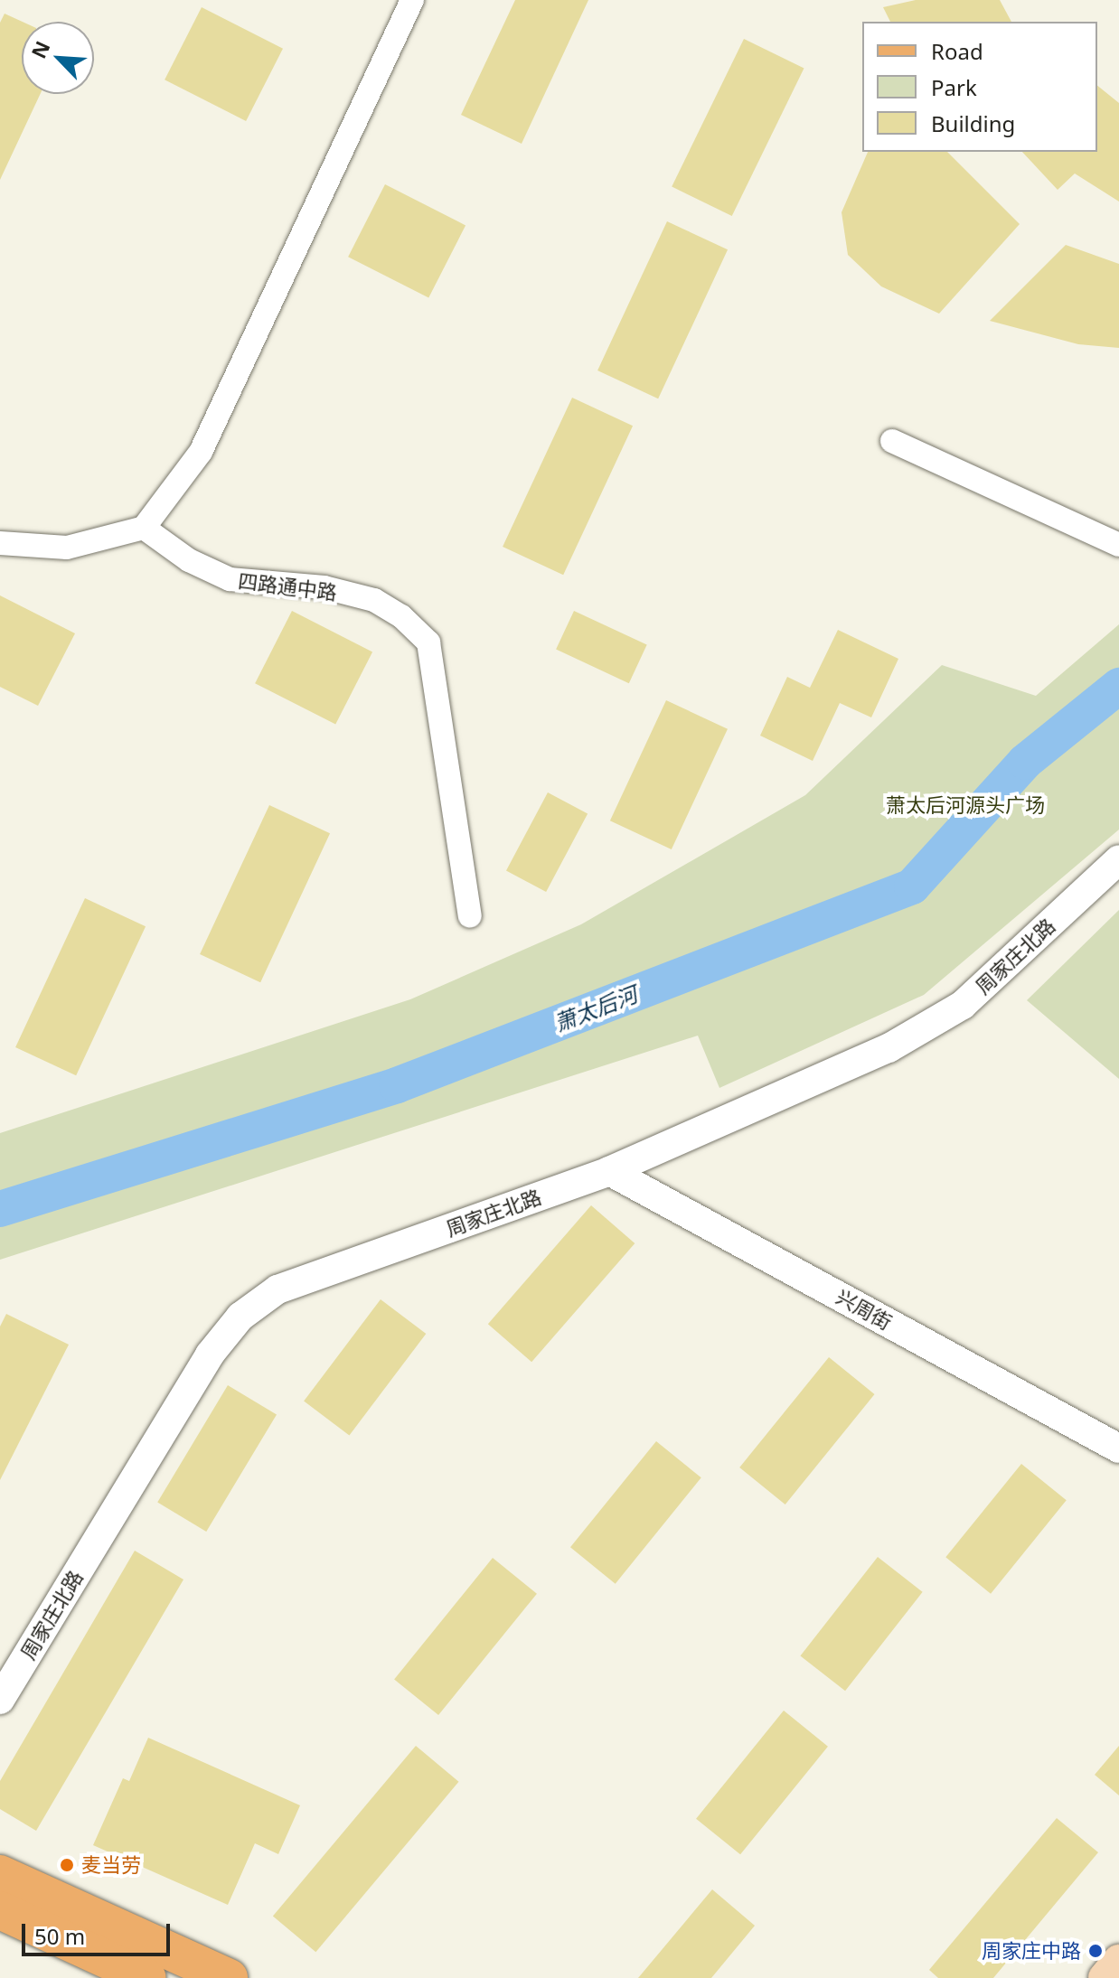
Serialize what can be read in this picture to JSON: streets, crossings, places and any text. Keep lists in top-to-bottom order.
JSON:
{
  "streets": {
    "street": ["四路通中路", "周家庄北路", "兴周街"]
  },
  "crossings": [
    ["周家庄北路", "兴周街"]
  ],
  "water": ["萧太后河"],
  "parks": ["萧太后河源头广场"],
  "places": ["麦当劳", "周家庄中路"],
  "legend": ["Road", "Park", "Building"],
  "scale_bar": "50 m",
  "north": "top left"
}
